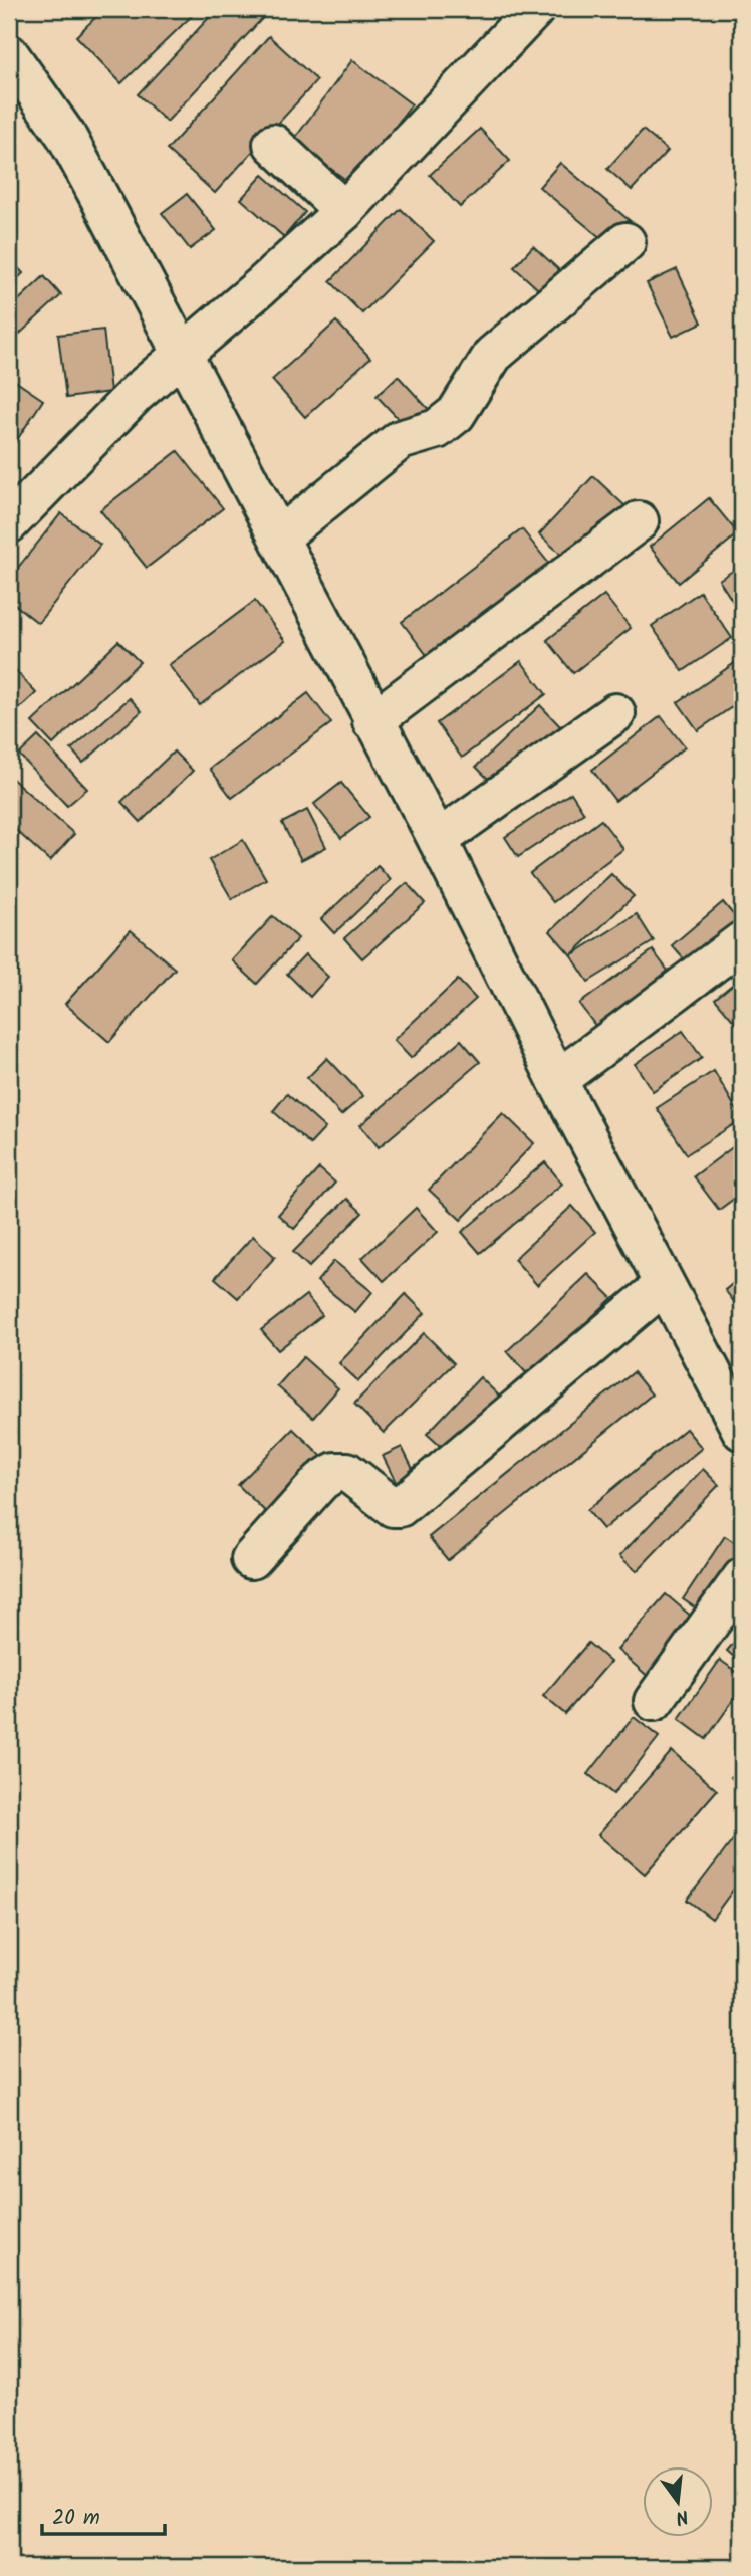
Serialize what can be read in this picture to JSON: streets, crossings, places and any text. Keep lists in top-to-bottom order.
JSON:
{
  "scale_bar": "20 m",
  "north": "bottom"
}
